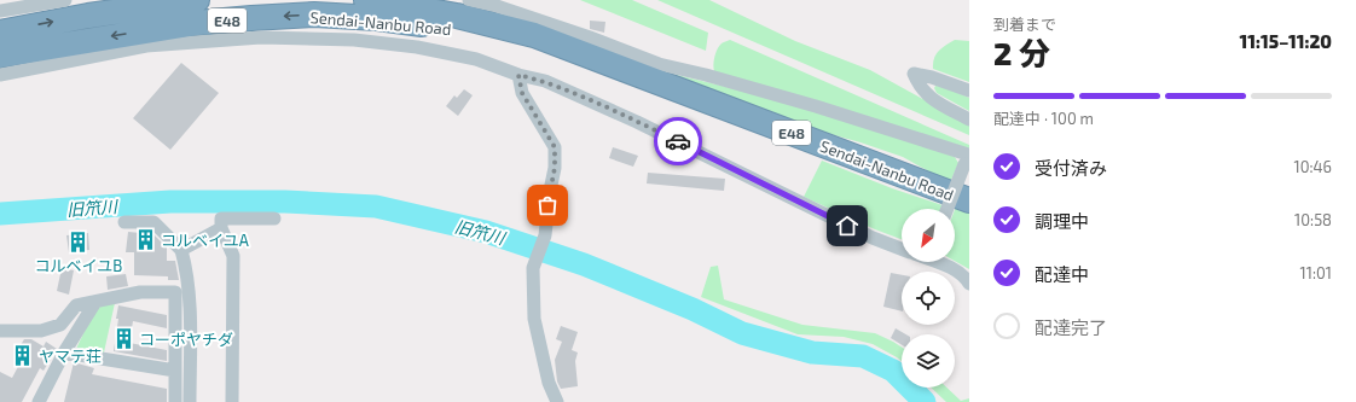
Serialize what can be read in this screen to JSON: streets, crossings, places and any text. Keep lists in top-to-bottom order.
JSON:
{
  "streets": {
    "highway": ["E48", "Sendai-Nanbu Road"]
  },
  "water": ["旧笊川"],
  "places": {
    "building": [
      "コルベイユA",
      "コルベイユB",
      "コーポヤチダ",
      "ヤマテ荘"
    ]
  },
  "north": "bottom left",
  "page": {
    "heading": ["2 分", "到着まで", "11:15–11:20"],
    "bar": "配達中 · 100 m",
    "list": [
      ["受付済み", "10:46"],
      ["調理中", "10:58"],
      ["配達中", "11:01"],
      "配達完了"
    ]
  }
}
